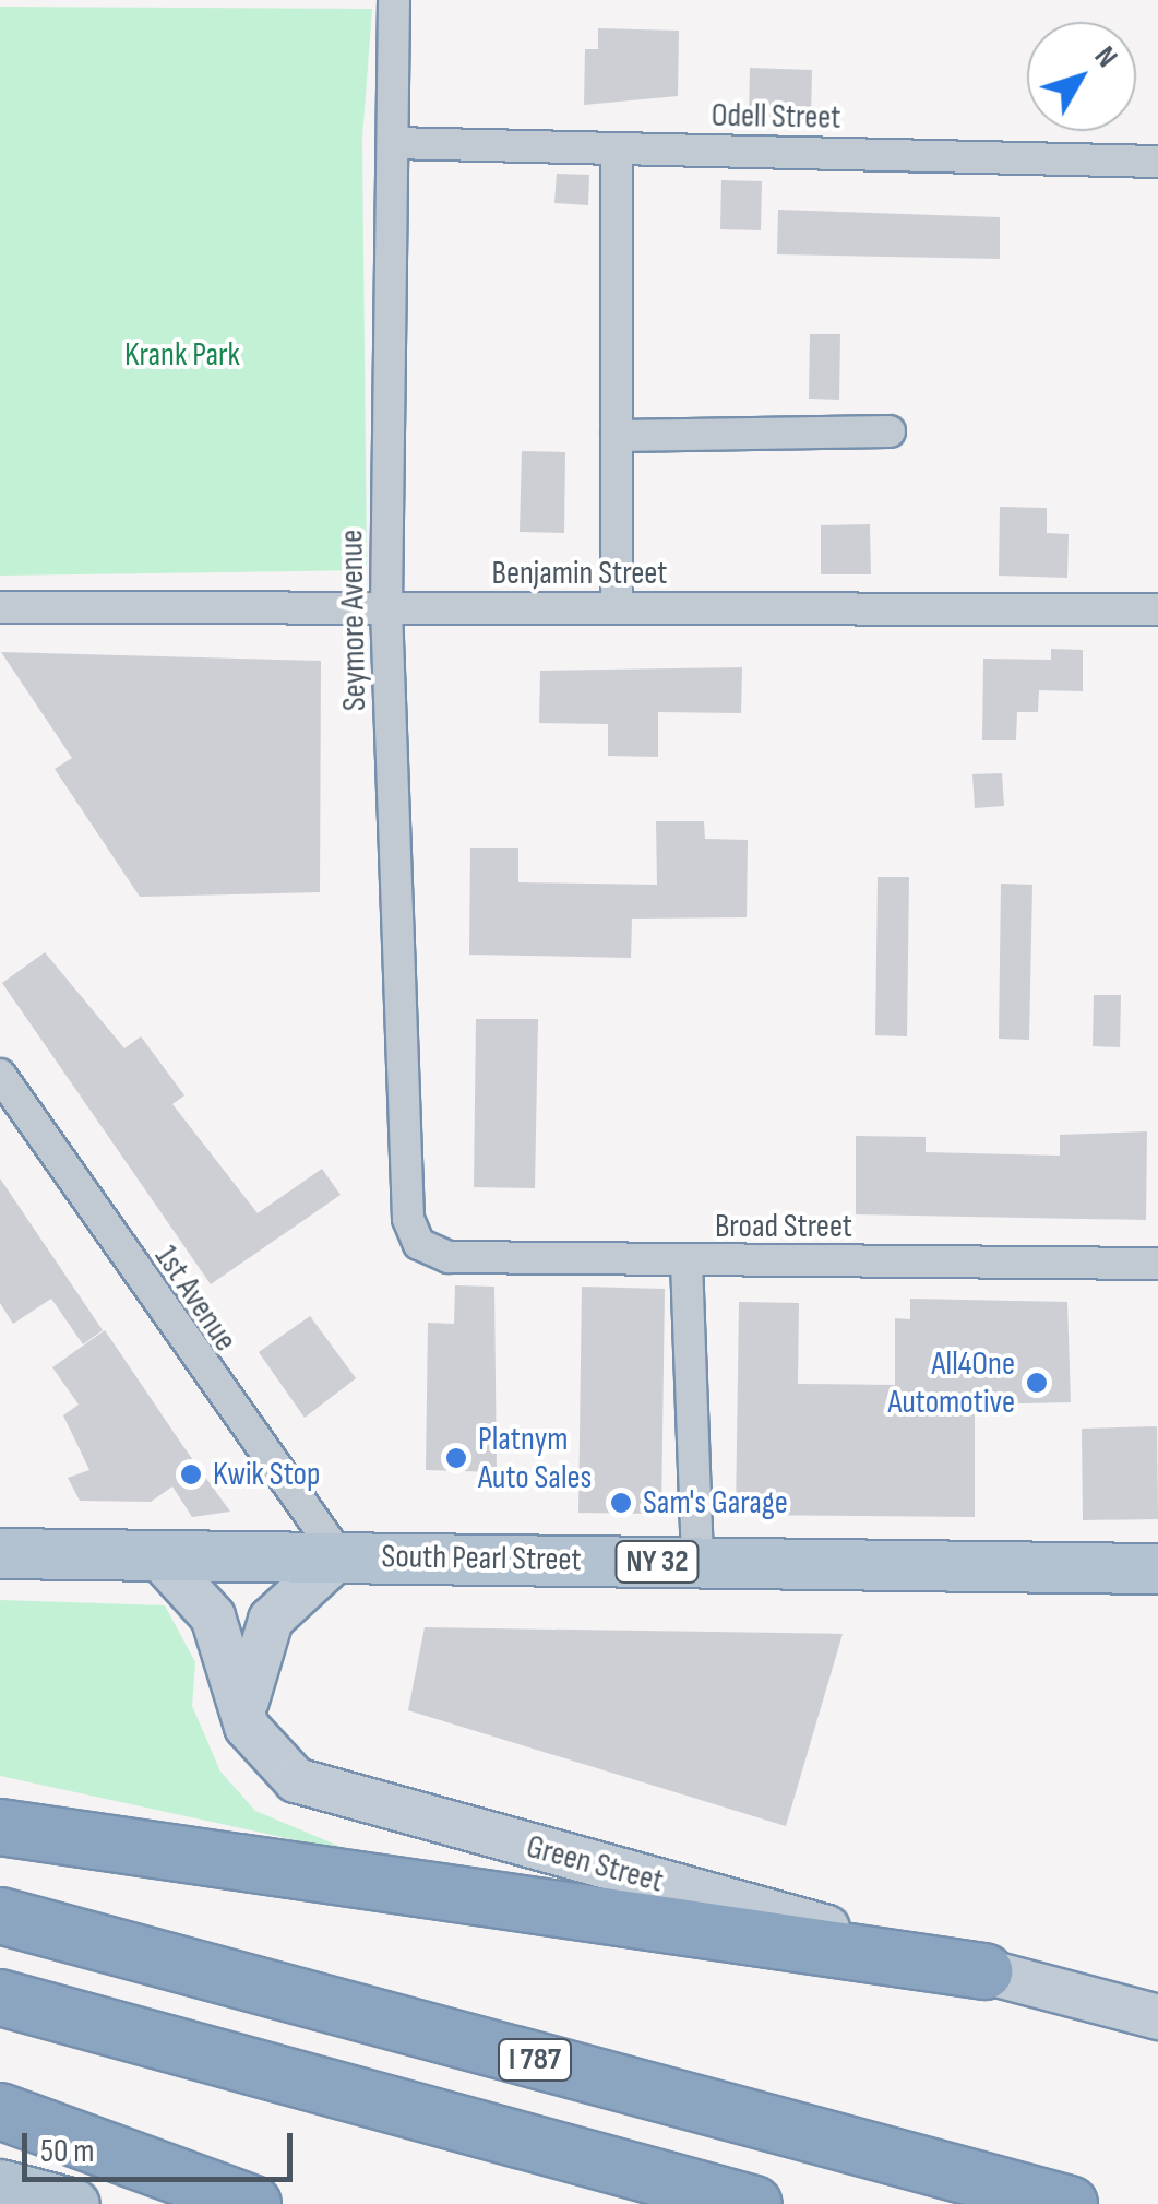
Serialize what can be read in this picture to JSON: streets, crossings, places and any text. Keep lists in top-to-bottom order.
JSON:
{
  "streets": {
    "highway": ["I 787"],
    "main road": ["South Pearl Street", "NY 32", "Green Street"],
    "street": [
      "Odell Street",
      "Benjamin Street",
      "Seymore Avenue",
      "Broad Street",
      "1st Avenue"
    ]
  },
  "crossings": [
    ["Odell Street", "Seymore Avenue"],
    ["Benjamin Street", "Seymore Avenue"],
    ["Seymore Avenue", "Broad Street"],
    ["1st Avenue", "South Pearl Street"],
    ["South Pearl Street", "Green Street"]
  ],
  "parks": ["Krank Park"],
  "places": [
    "All4One Automotive",
    "Platnym Auto Sales",
    "Kwik Stop",
    "Sam's Garage"
  ],
  "scale_bar": "50 m",
  "north": "top right"
}
